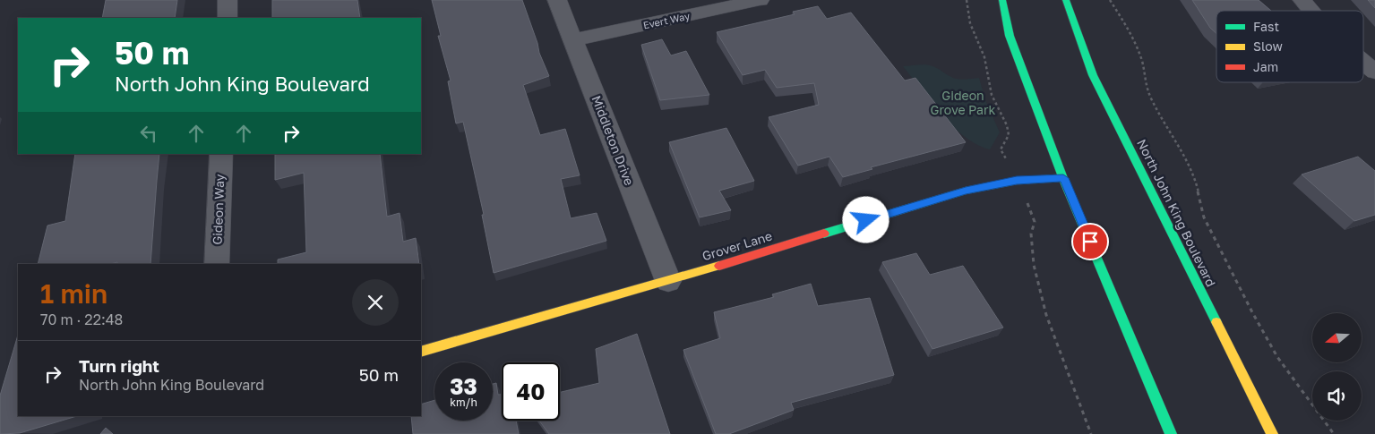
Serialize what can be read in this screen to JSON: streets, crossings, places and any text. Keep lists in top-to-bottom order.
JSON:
{
  "streets": {
    "main road": ["North John King Boulevard", "Grover Lane"],
    "street": ["Evert Way", "Middleton Drive", "Gideon Way"]
  },
  "crossings": [
    ["Evert Way", "Middleton Drive"],
    ["Middleton Drive", "Grover Lane"]
  ],
  "parks": ["Gideon Grove Park"],
  "legend": ["Fast", "Slow", "Jam"],
  "north": "left",
  "page": {
    "turn": ["50 m", "North John King Boulevard"],
    "heading": ["1 min", "70 m · 22:48"],
    "list": [
      {
        "name": "Turn right",
        "note": "North John King Boulevard",
        "value": "50 m"
      }
    ],
    "speed": "33 km/h",
    "limit": "40"
  }
}
